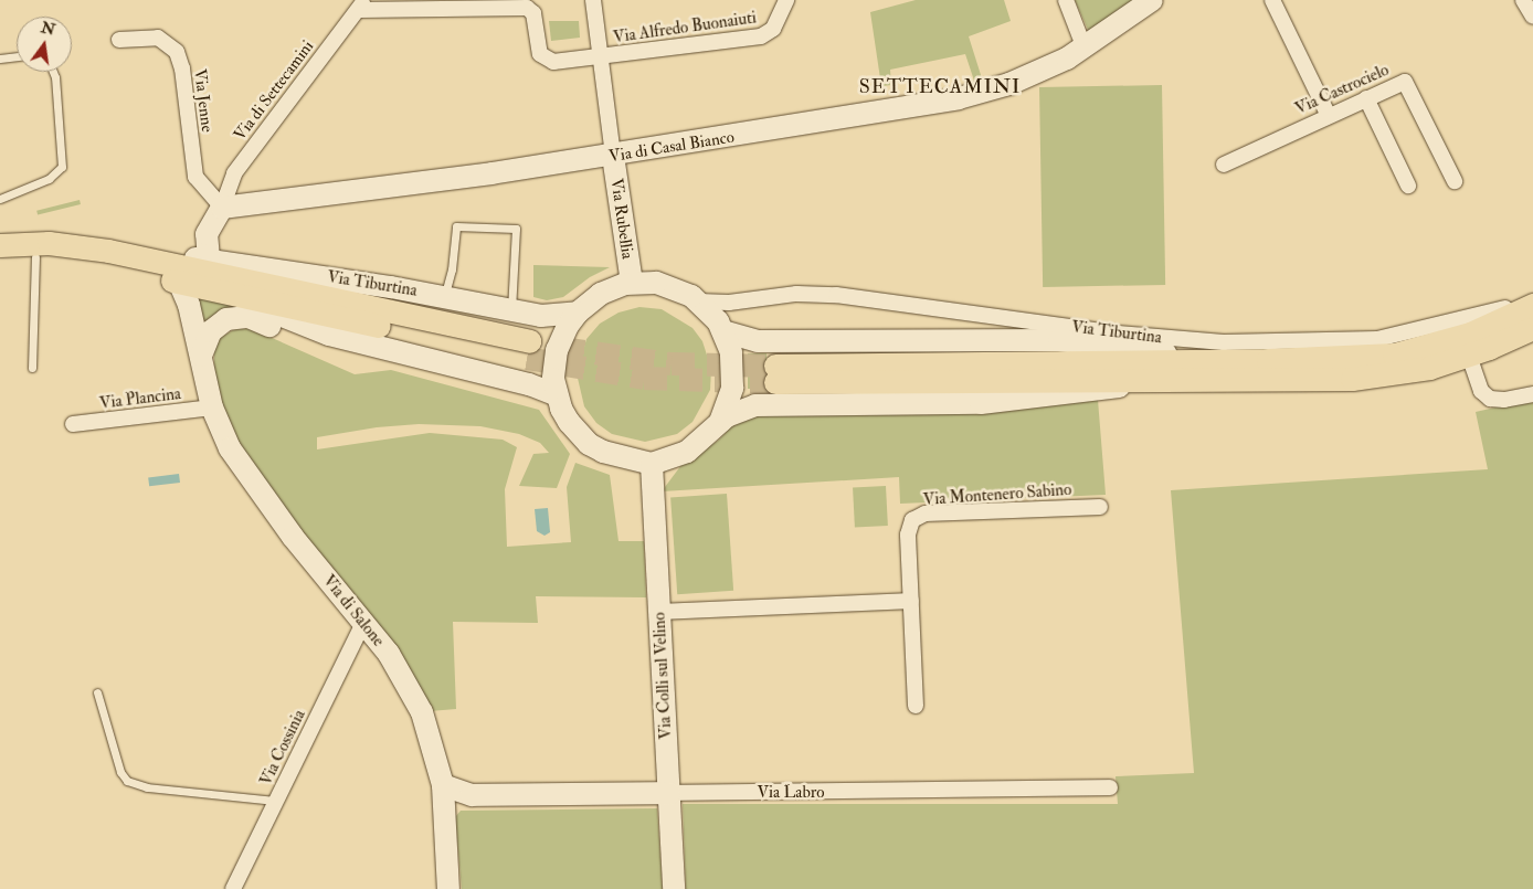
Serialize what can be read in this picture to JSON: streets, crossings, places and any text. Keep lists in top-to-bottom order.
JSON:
{
  "streets": {
    "main road": ["Via Tiburtina"],
    "street": [
      "Via Alfredo Buonaiuti",
      "Via Castrocielo",
      "Via di Settecamini",
      "Via Jenne",
      "Via di Casal Bianco",
      "Via Rubellia",
      "Via Plancina",
      "Via Montenero Sabino",
      "Via di Salone",
      "Via Colli sul Velino",
      "Via Cossinia",
      "Via Labro"
    ]
  },
  "crossings": [
    ["Via Alfredo Buonaiuti", "Via di Settecamini"],
    ["Via Alfredo Buonaiuti", "Via Rubellia"],
    ["Via di Settecamini", "Via Jenne"],
    ["Via di Settecamini", "Via di Casal Bianco"],
    ["Via Jenne", "Via di Casal Bianco"],
    ["Via di Casal Bianco", "Via Rubellia"],
    ["Via Rubellia", "Via Tiburtina"],
    ["Via Rubellia", "Via Colli sul Velino"],
    ["Via Tiburtina", "Via di Salone"],
    ["Via Tiburtina", "Via Colli sul Velino"],
    ["Via Plancina", "Via di Salone"],
    ["Via di Salone", "Via Cossinia"],
    ["Via di Salone", "Via Labro"],
    ["Via Colli sul Velino", "Via Labro"]
  ],
  "districts": ["SETTECAMINI"],
  "north": "top"
}
